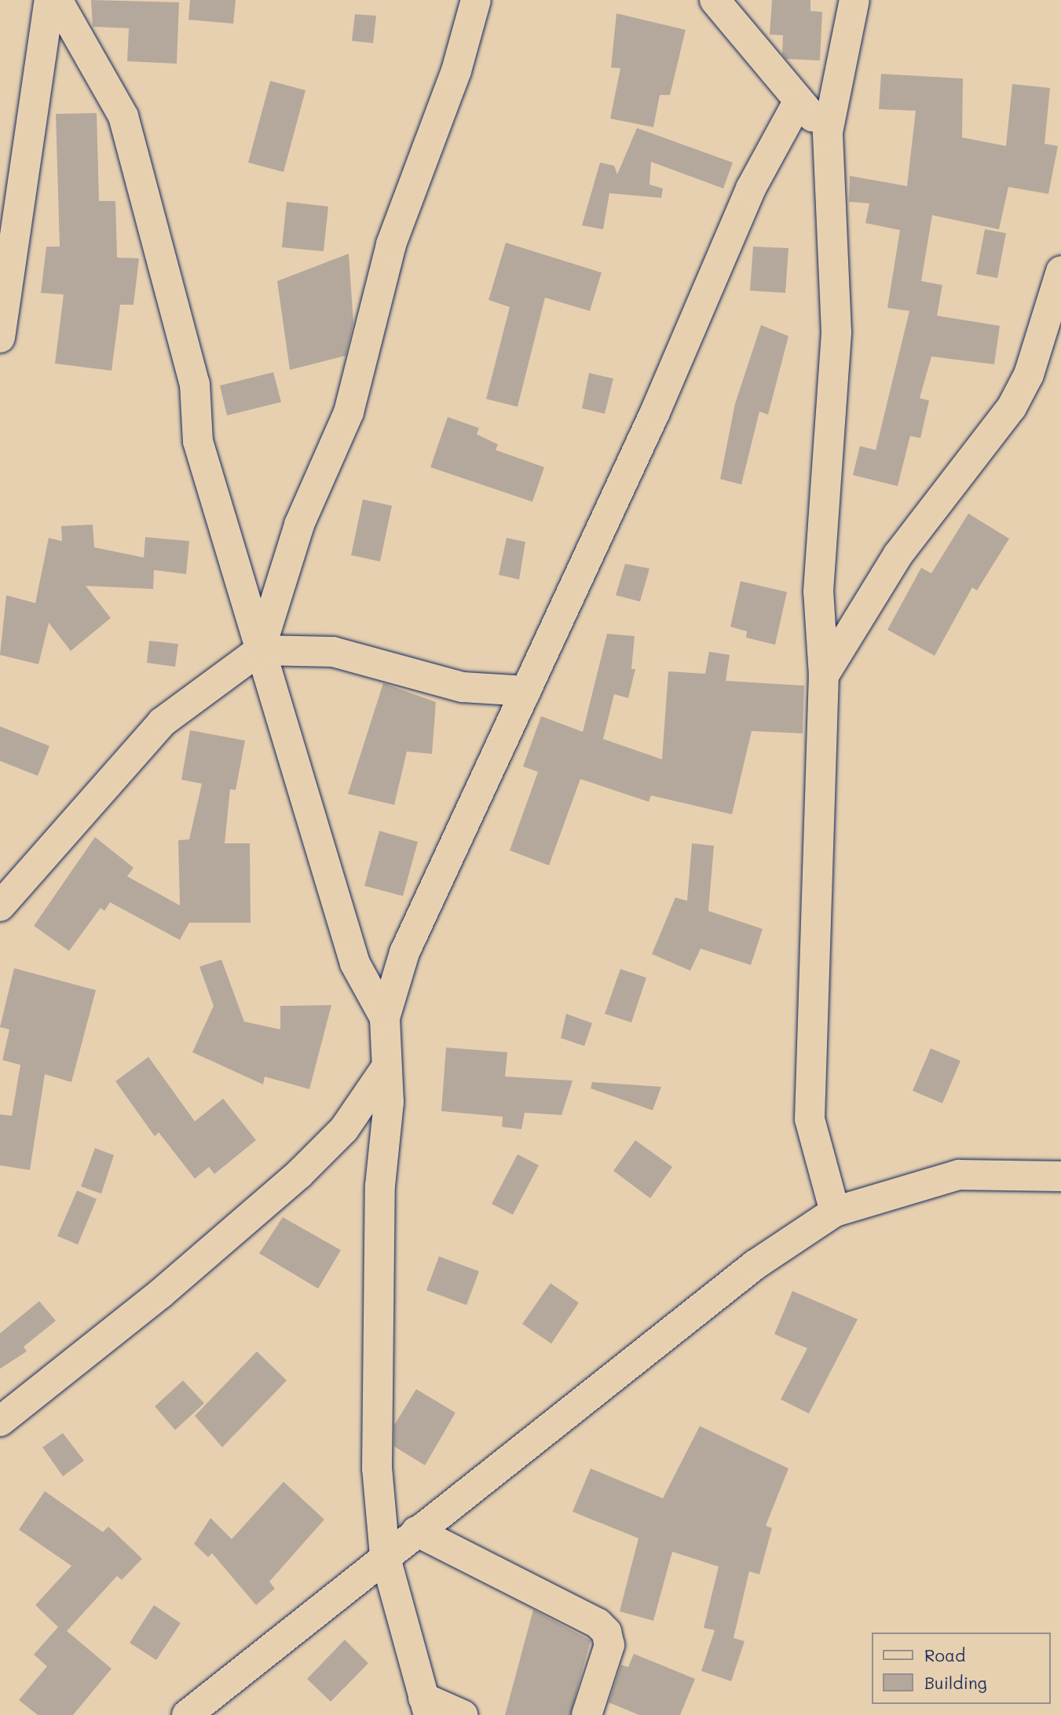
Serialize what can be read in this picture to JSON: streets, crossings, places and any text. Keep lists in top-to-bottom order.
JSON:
{
  "legend": ["Road", "Building"]
}
